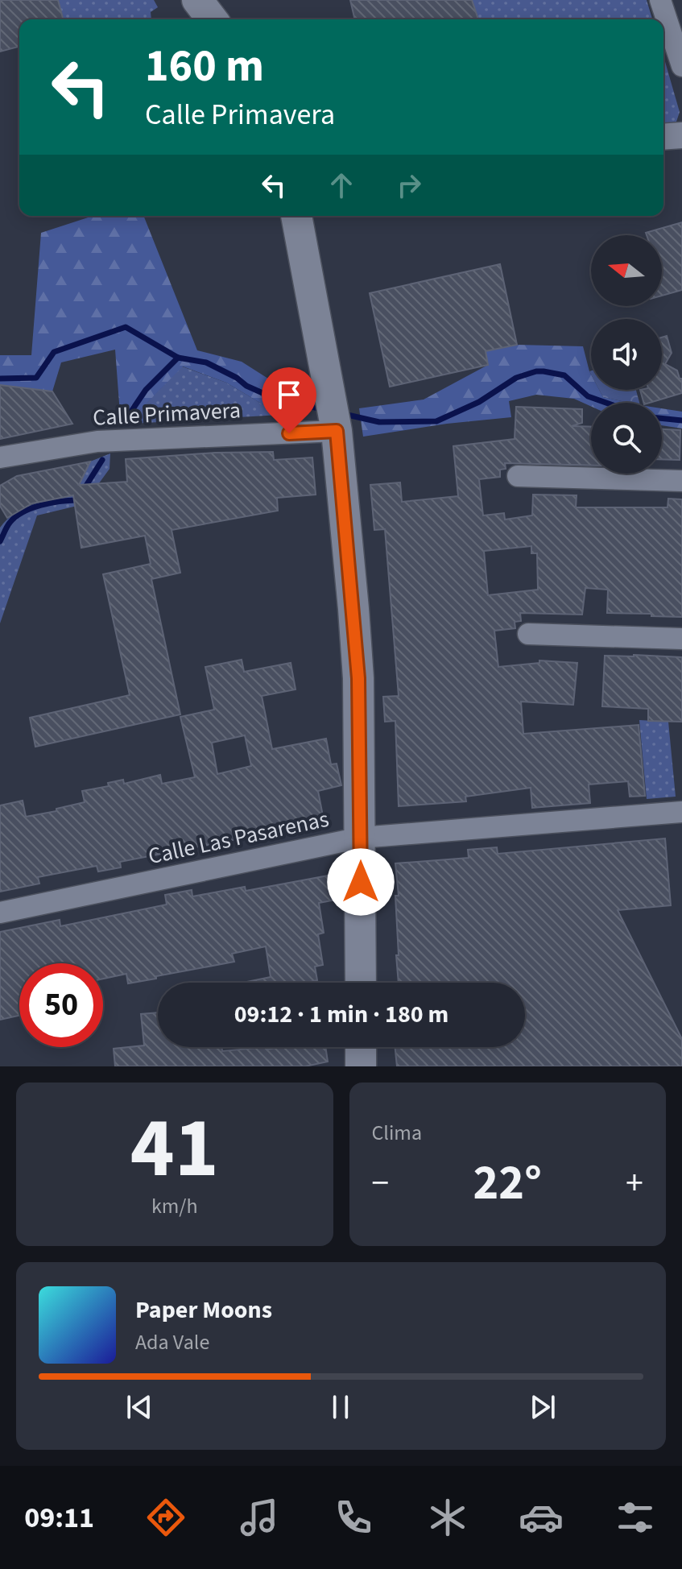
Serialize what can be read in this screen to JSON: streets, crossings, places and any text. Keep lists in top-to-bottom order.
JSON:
{
  "streets": {
    "street": ["Calle Primavera", "Calle Las Pasarenas"]
  },
  "north": "left",
  "page": {
    "turn": ["160 m", "Calle Primavera"],
    "limit": "50",
    "trip": "09:12 · 1 min · 180 m",
    "tile": [
      ["41", "km/h"],
      "Clima"
    ],
    "heat": ["−", "22°", "+"],
    "song": ["Paper Moons", "Ada Vale"],
    "tabs": "09:11"
  }
}
